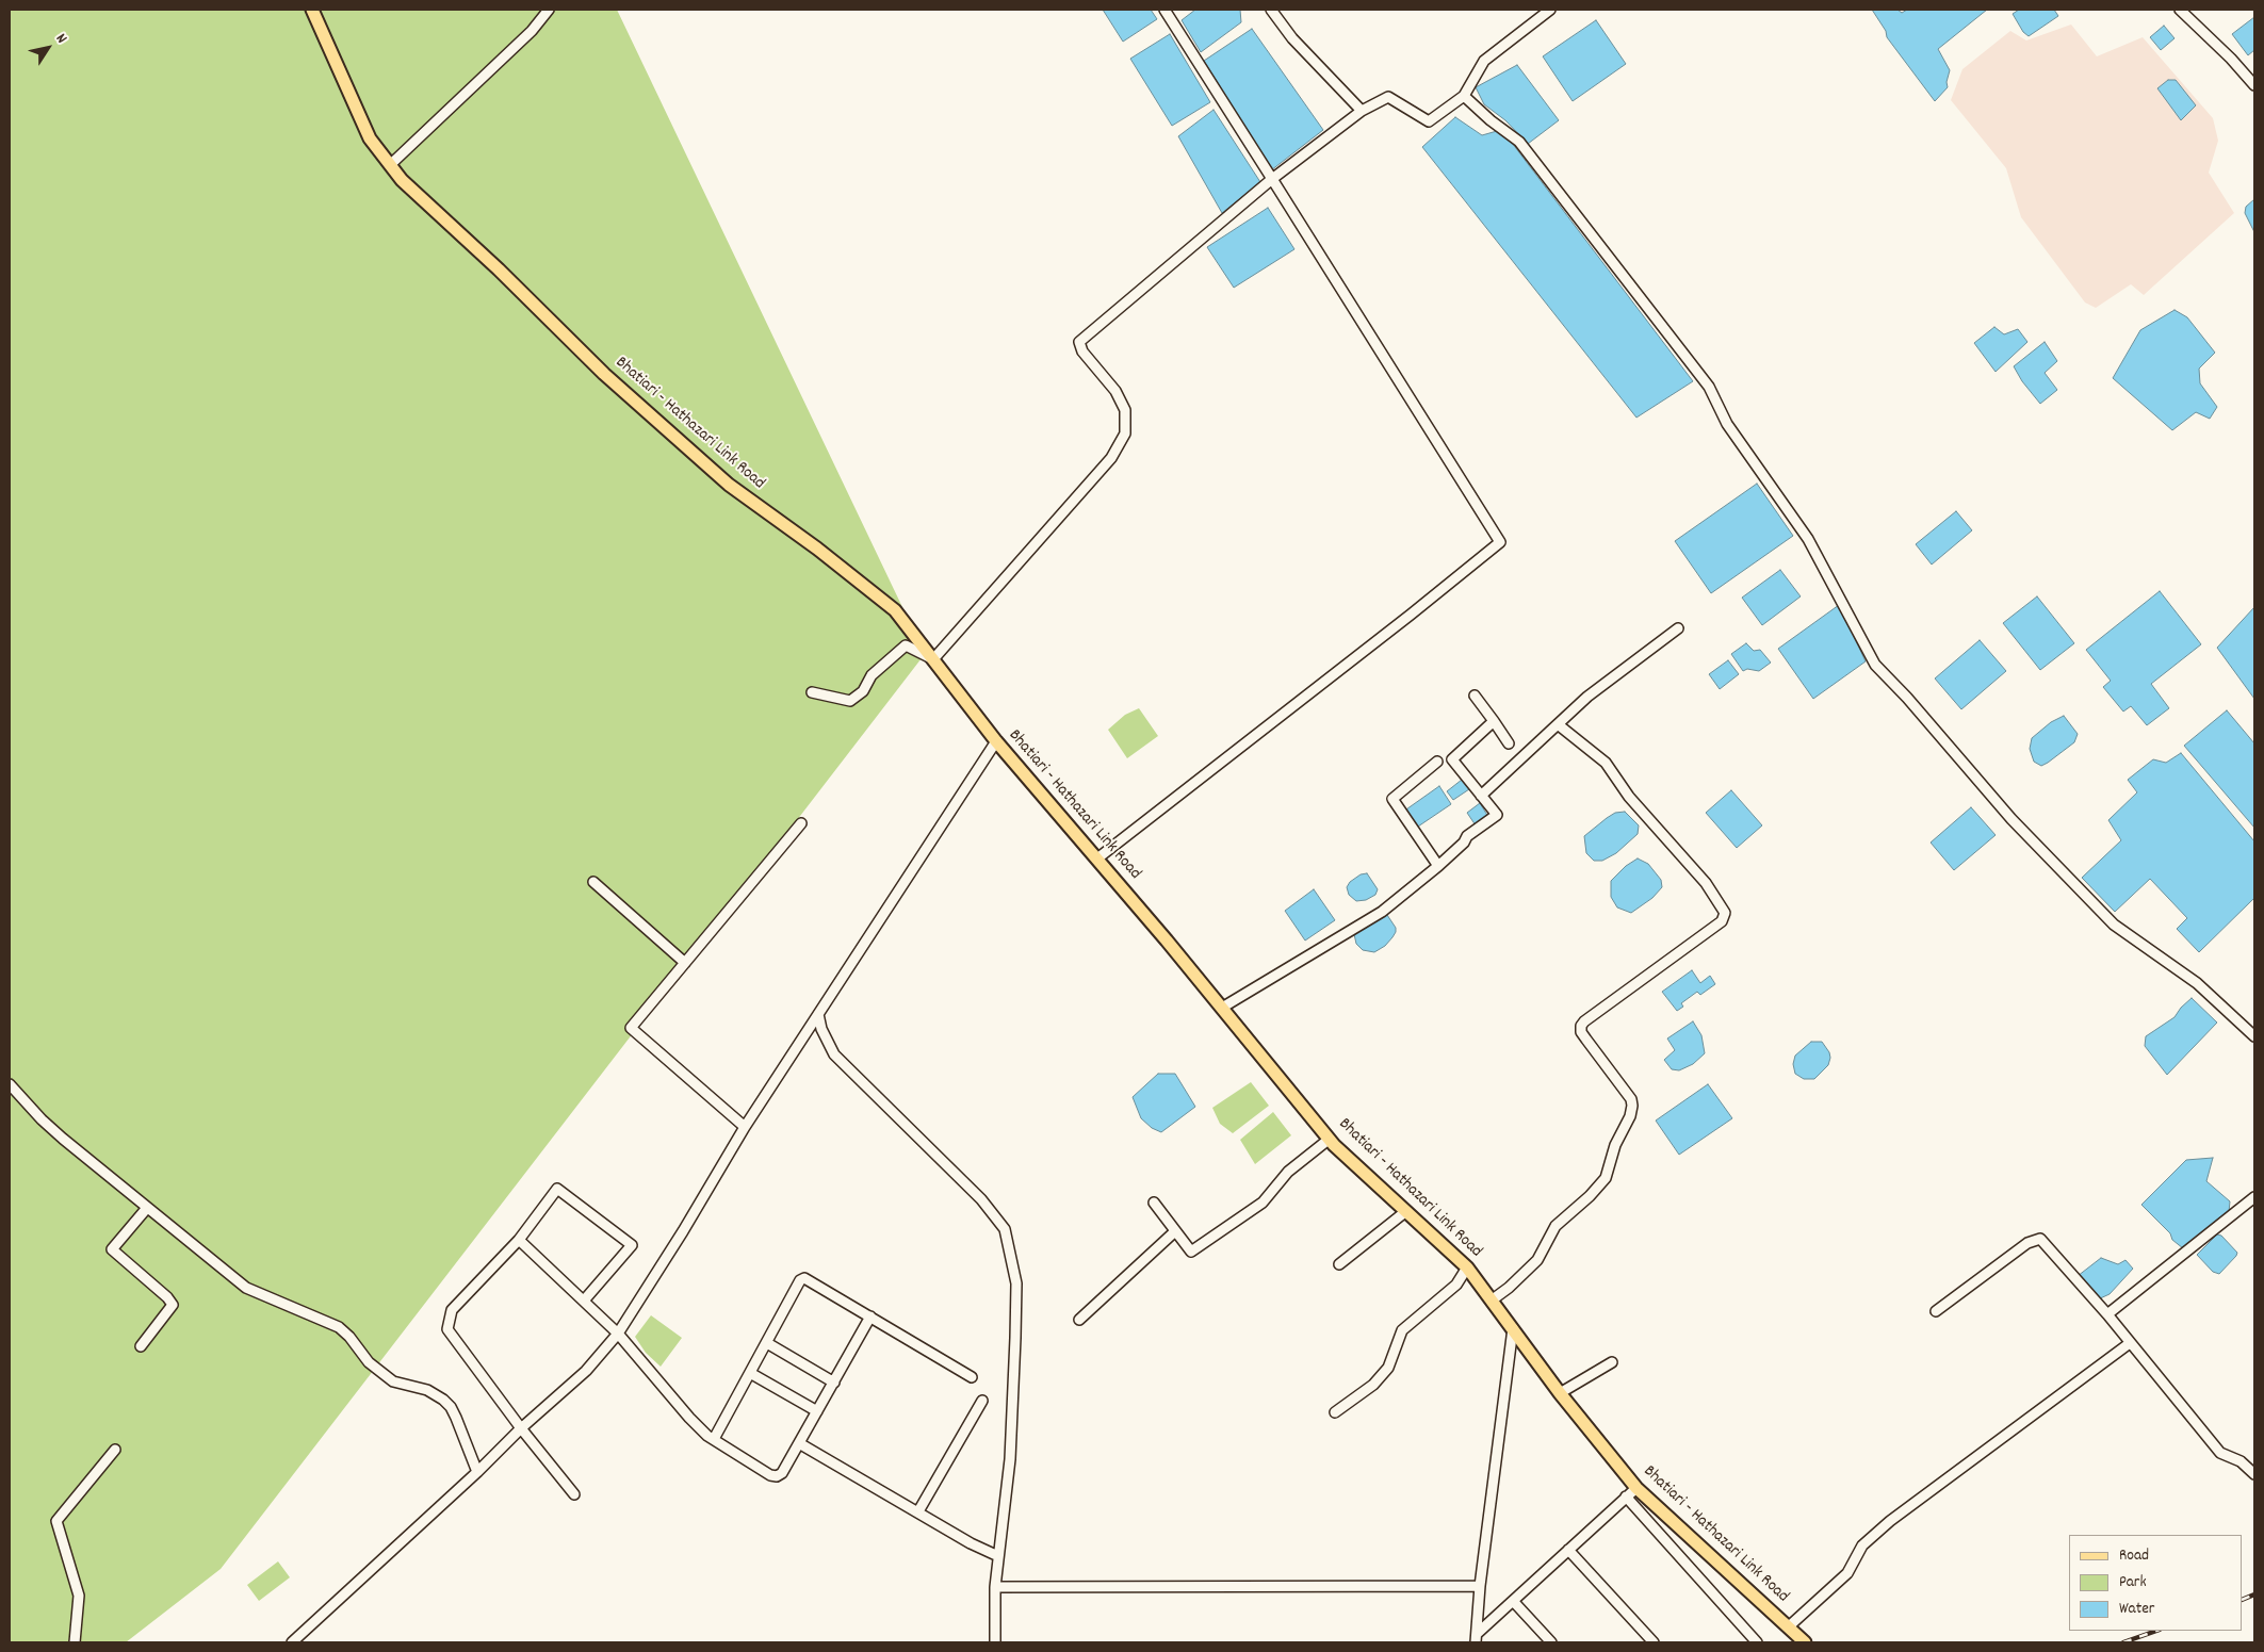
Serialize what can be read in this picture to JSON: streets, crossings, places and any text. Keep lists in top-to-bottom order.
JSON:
{
  "streets": {
    "main road": ["Bhatiari - Hathazari Link Road"]
  },
  "legend": ["Road", "Park", "Water"],
  "north": "top right"
}
